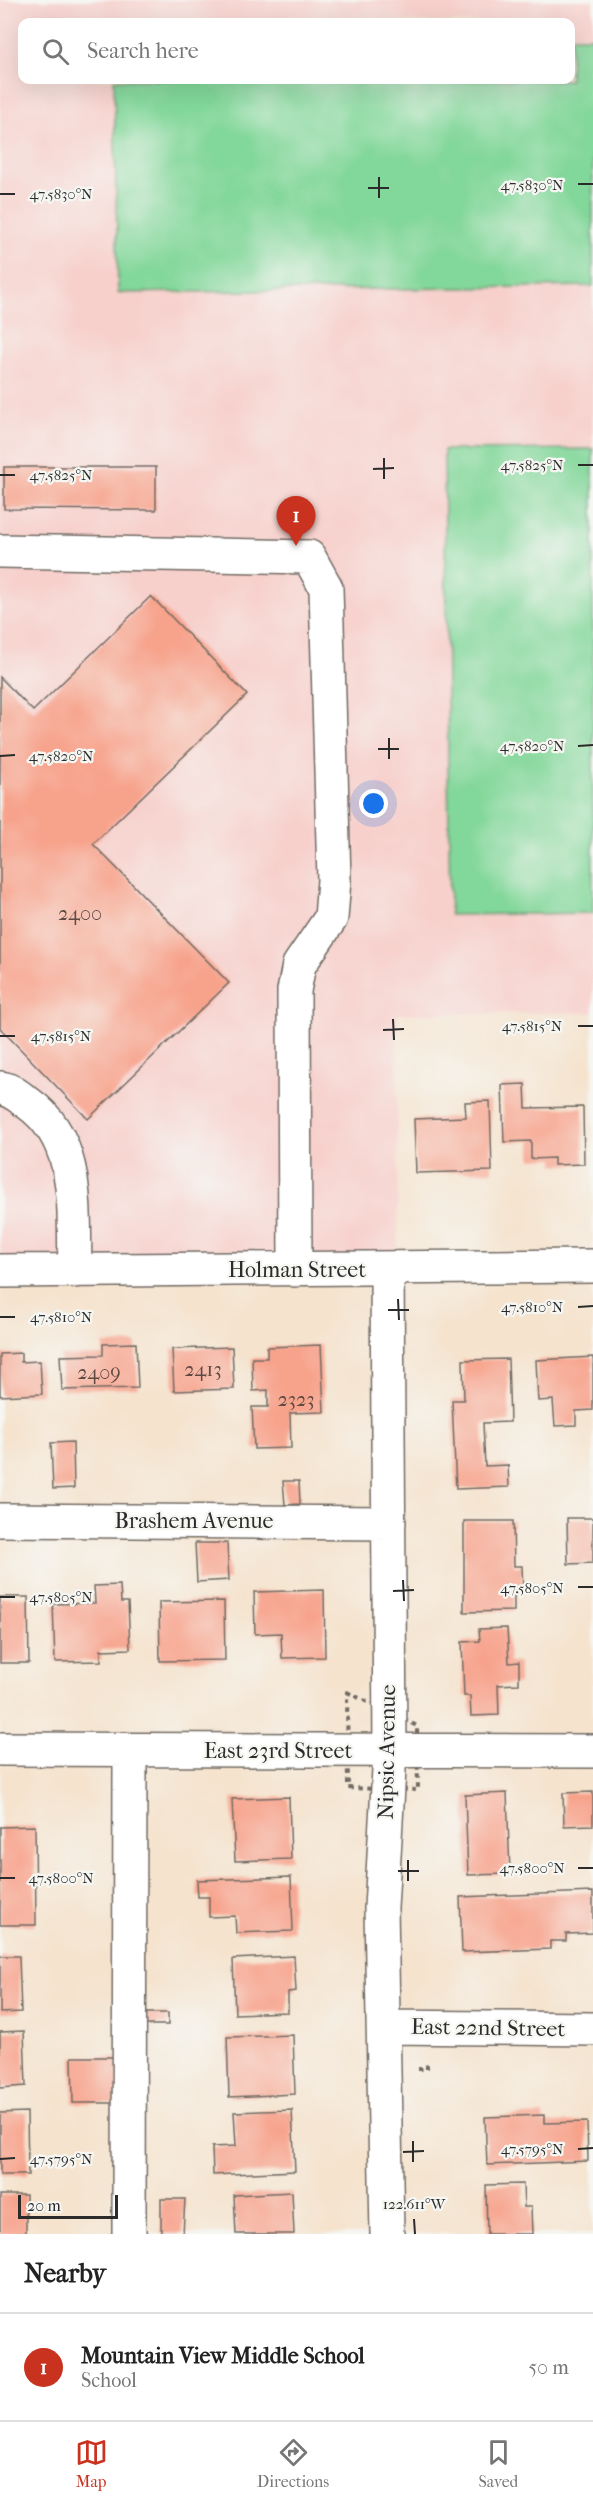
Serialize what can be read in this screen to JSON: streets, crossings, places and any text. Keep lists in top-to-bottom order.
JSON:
{
  "streets": {
    "street": [
      "Holman Street",
      "Brashem Avenue",
      "East 23rd Street",
      "Nipsic Avenue",
      "East 22nd Street"
    ]
  },
  "crossings": [
    ["Holman Street", "Nipsic Avenue"],
    ["Brashem Avenue", "Nipsic Avenue"],
    ["East 23rd Street", "Nipsic Avenue"],
    ["Nipsic Avenue", "East 22nd Street"]
  ],
  "house_numbers": [
    "2400",
    "2413",
    "2409",
    "2323"
  ],
  "scale_bar": "20 m",
  "page": {
    "search": "Search here",
    "pins": "1",
    "scale": "20 m",
    "heading": "Nearby",
    "list": [
      {
        "mark": "1",
        "name": "Mountain View Middle School",
        "note": "School",
        "value": "50 m"
      }
    ],
    "nav": ["Map", "Directions", "Saved"]
  },
  "coordinates": [
    "47.5830°N",
    "47.5825°N",
    "47.5820°N",
    "47.5815°N",
    "47.5810°N",
    "47.5805°N",
    "47.5800°N",
    "47.5795°N",
    "122.611°W"
  ]
}
